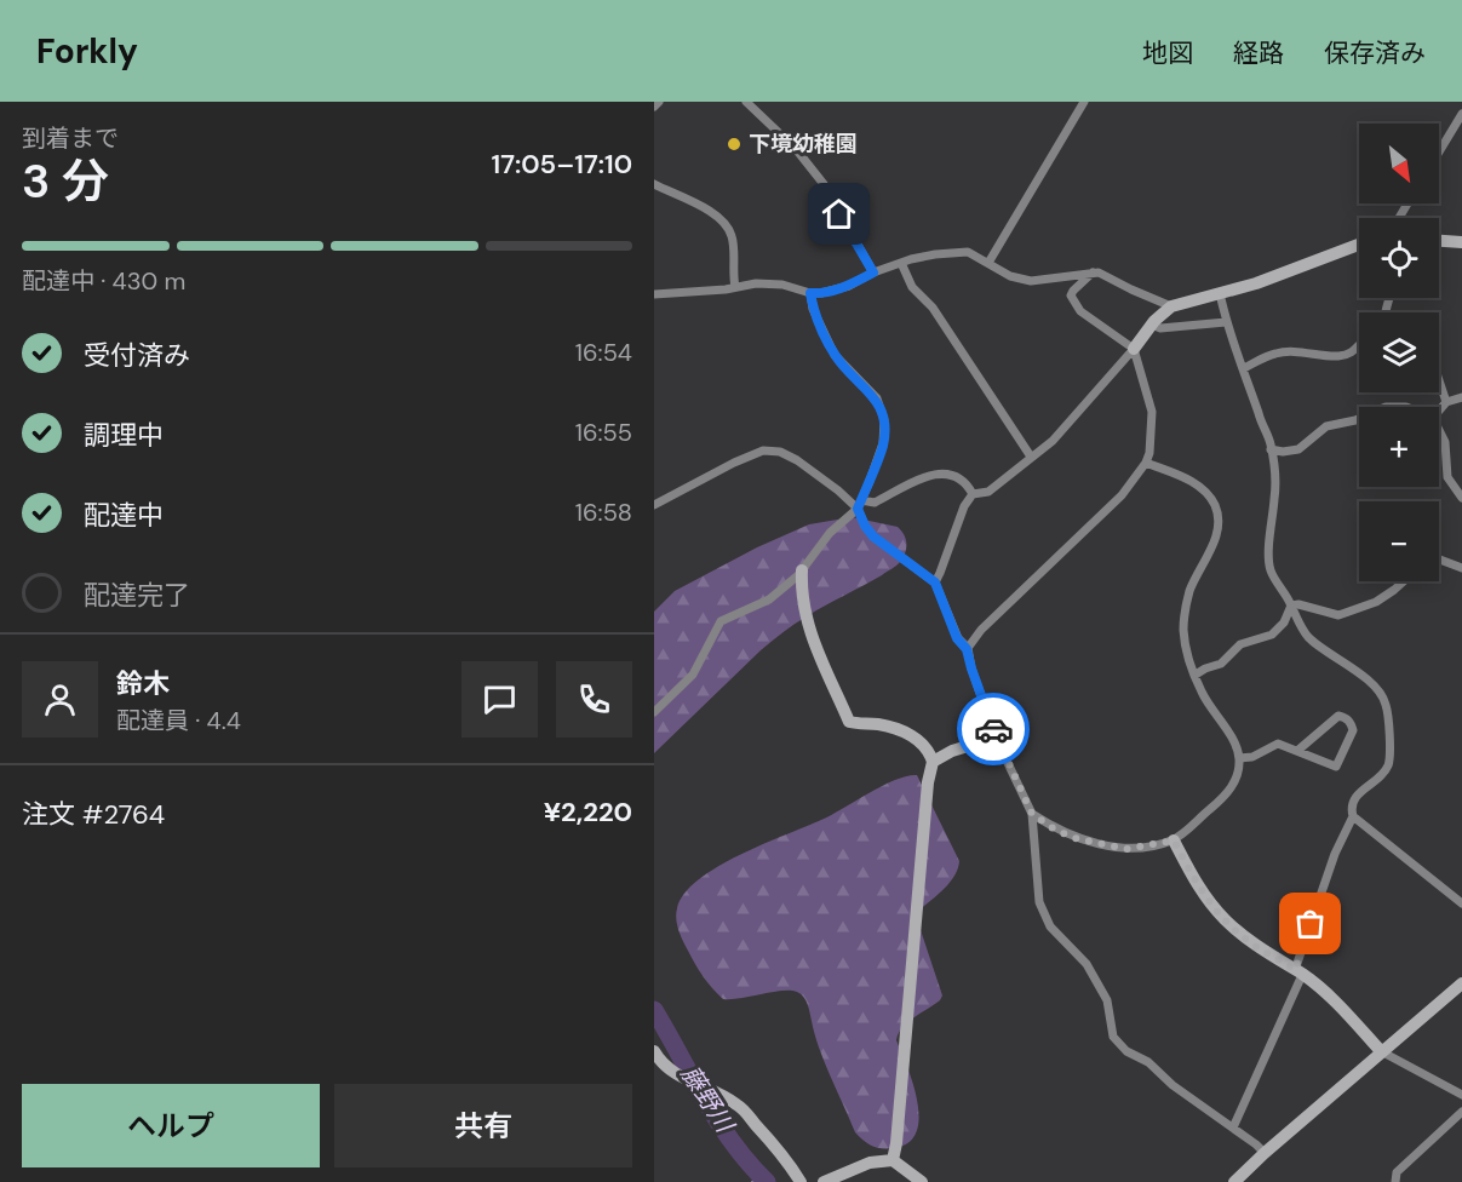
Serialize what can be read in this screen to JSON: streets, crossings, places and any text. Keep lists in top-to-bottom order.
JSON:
{
  "water": ["藤野川"],
  "places": ["下境幼稚園"],
  "north": "bottom right",
  "page": {
    "header": "Forkly",
    "nav": ["地図", "経路", "保存済み"],
    "heading": ["3 分", "到着まで", "17:05–17:10"],
    "panel": [
      "鈴木",
      "配達員 · 4.4",
      "注文 #2764",
      "¥2,220"
    ],
    "map_buttons": ["+", "−"],
    "bar": "配達中 · 430 m",
    "list": [
      ["受付済み", "16:54"],
      ["調理中", "16:55"],
      ["配達中", "16:58"],
      "配達完了"
    ],
    "buttons": ["ヘルプ", "共有"]
  }
}
